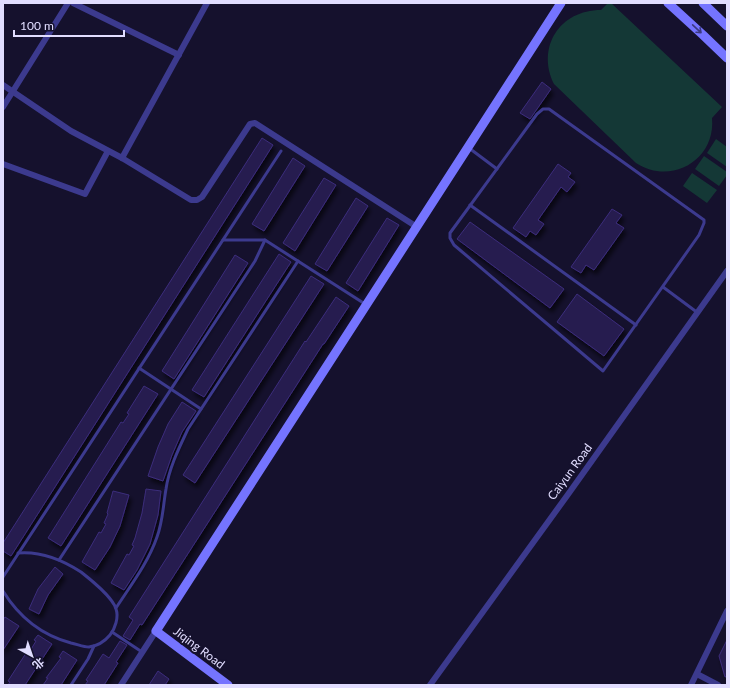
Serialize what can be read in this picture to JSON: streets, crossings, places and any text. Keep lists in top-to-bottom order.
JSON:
{
  "streets": {
    "street": ["Caiyun Road", "Jiqing Road"]
  },
  "scale_bar": "100 m",
  "north": "bottom right"
}
